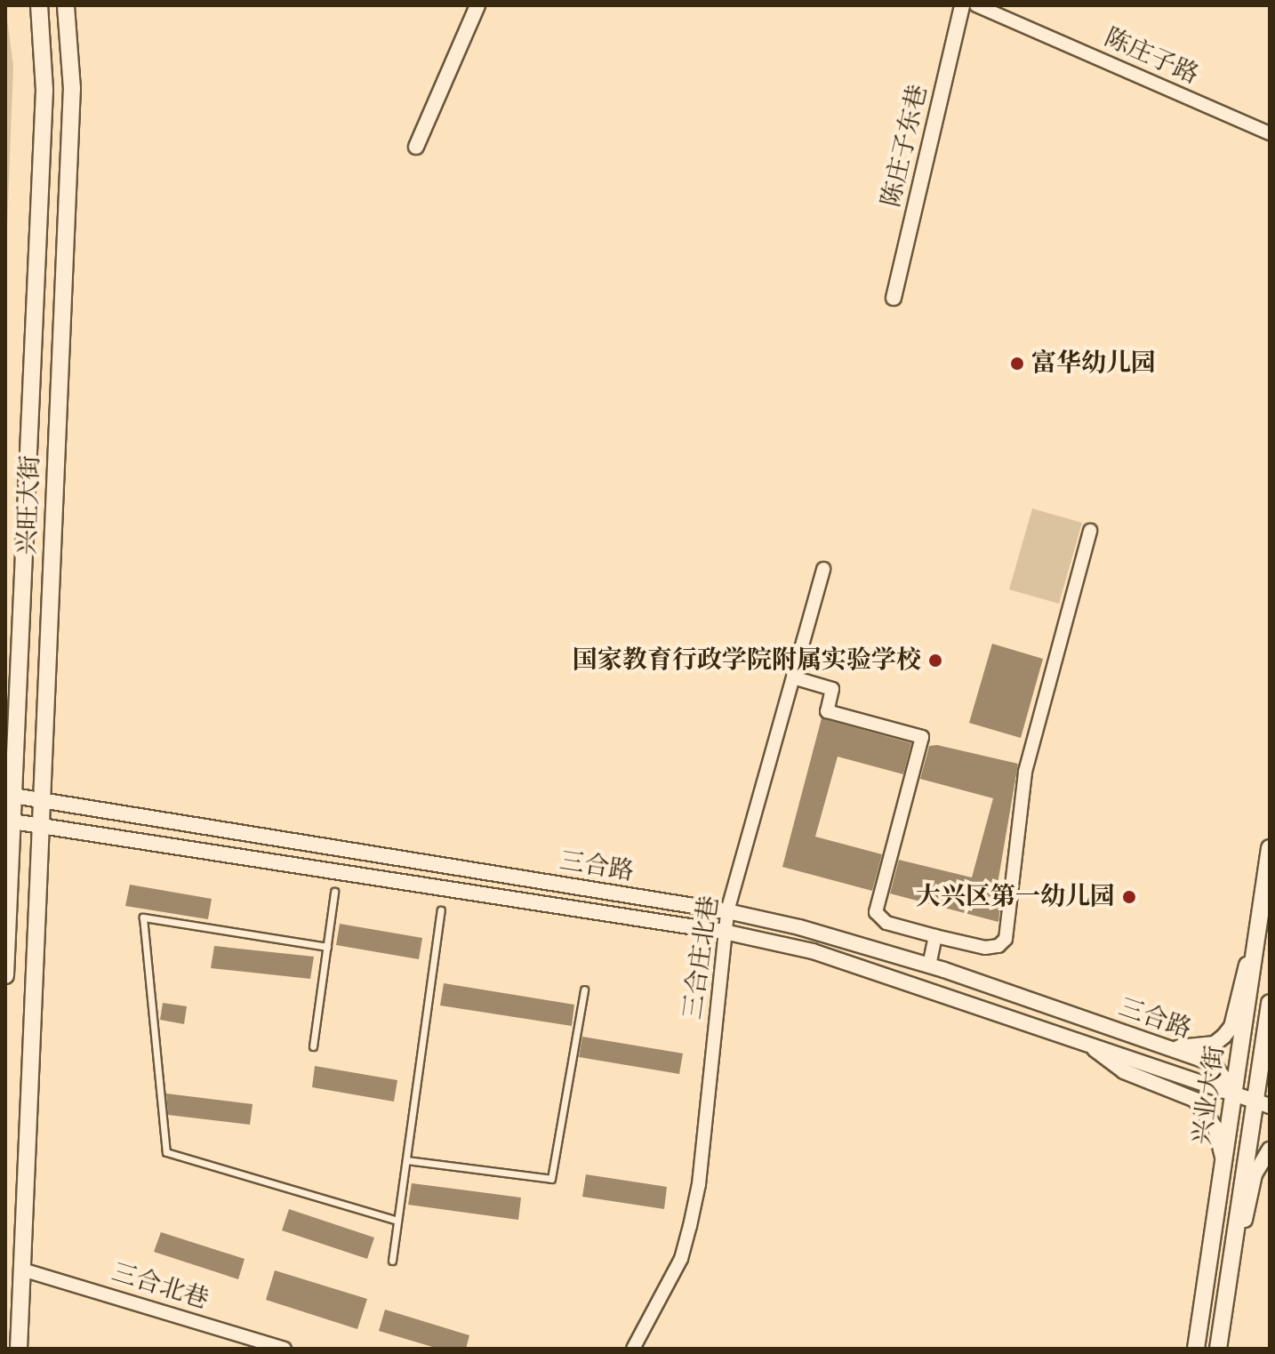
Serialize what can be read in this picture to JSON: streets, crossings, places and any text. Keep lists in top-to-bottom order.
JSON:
{
  "streets": {
    "main road": ["兴旺大街", "兴业大街"],
    "street": [
      "陈庄子路",
      "陈庄子东巷",
      "三合路",
      "三合庄北巷",
      "三合北巷"
    ]
  },
  "crossings": [
    ["兴旺大街", "三合路"],
    ["兴旺大街", "三合北巷"],
    ["三合路", "三合庄北巷"],
    ["三合路", "兴业大街"]
  ],
  "places": ["富华幼儿园", "国家教育行政学院附属实验学校", "大兴区第一幼儿园"]
}
